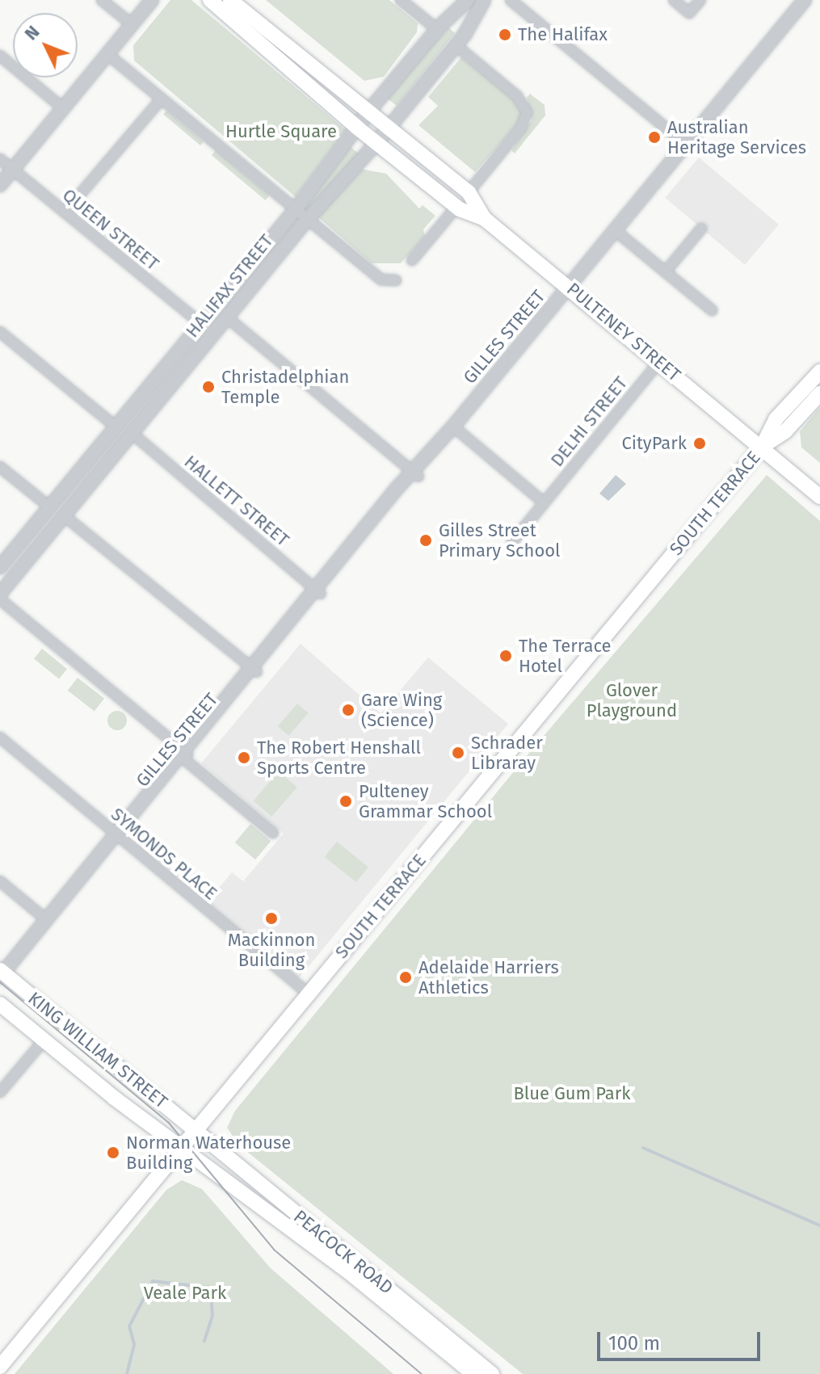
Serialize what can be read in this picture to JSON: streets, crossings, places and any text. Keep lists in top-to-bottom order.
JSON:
{
  "streets": {
    "main road": [
      "PULTENEY STREET",
      "SOUTH TERRACE",
      "KING WILLIAM STREET",
      "PEACOCK ROAD"
    ],
    "street": [
      "QUEEN STREET",
      "HALIFAX STREET",
      "GILLES STREET",
      "DELHI STREET",
      "HALLETT STREET",
      "SYMONDS PLACE"
    ]
  },
  "crossings": [
    ["QUEEN STREET", "HALIFAX STREET"],
    ["HALIFAX STREET", "PULTENEY STREET"],
    ["HALIFAX STREET", "HALLETT STREET"],
    ["PULTENEY STREET", "GILLES STREET"],
    ["PULTENEY STREET", "DELHI STREET"],
    ["PULTENEY STREET", "SOUTH TERRACE"],
    ["GILLES STREET", "HALLETT STREET"],
    ["GILLES STREET", "SYMONDS PLACE"],
    ["GILLES STREET", "KING WILLIAM STREET"],
    ["SOUTH TERRACE", "SYMONDS PLACE"],
    ["SOUTH TERRACE", "KING WILLIAM STREET"],
    ["SOUTH TERRACE", "PEACOCK ROAD"],
    ["KING WILLIAM STREET", "PEACOCK ROAD"]
  ],
  "parks": [
    "Hurtle Square",
    "Glover Playground",
    "Blue Gum Park",
    "Veale Park"
  ],
  "places": [
    "The Halifax",
    "Australian Heritage Services",
    "Christadelphian Temple",
    "CityPark",
    "Gilles Street Primary School",
    "The Terrace Hotel",
    "Gare Wing (Science)",
    "Schrader Libraray",
    "The Robert Henshall Sports Centre",
    "Pulteney Grammar School",
    "Mackinnon Building",
    "Adelaide Harriers Athletics",
    "Norman Waterhouse Building"
  ],
  "scale_bar": "100 m",
  "north": "top left"
}
